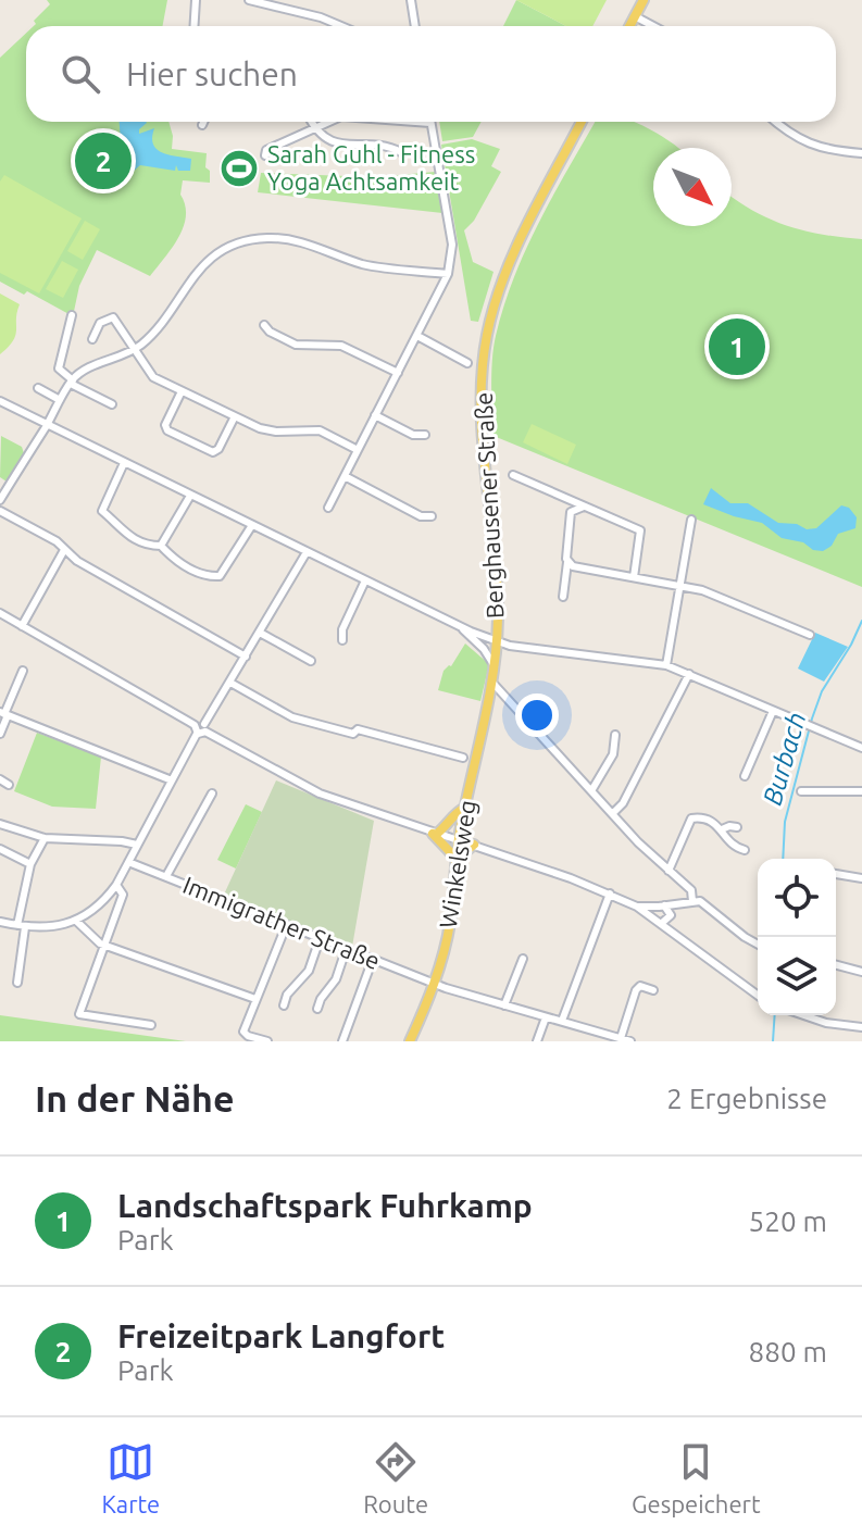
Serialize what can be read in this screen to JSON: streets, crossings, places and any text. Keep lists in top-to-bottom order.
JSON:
{
  "streets": {
    "main road": ["Berghausener Straße", "Winkelsweg"],
    "street": ["Immigrather Straße"]
  },
  "crossings": [
    ["Berghausener Straße", "Winkelsweg"],
    ["Winkelsweg", "Immigrather Straße"]
  ],
  "water": ["Burbach"],
  "places": {
    "sports": ["Sarah Guhl - Fitness Yoga Achtsamkeit"]
  },
  "north": "bottom right",
  "page": {
    "search": "Hier suchen",
    "pins": ["2", "1"],
    "heading": ["In der Nähe", "2 Ergebnisse"],
    "list": [
      {
        "mark": "1",
        "name": "Landschaftspark Fuhrkamp",
        "note": "Park",
        "value": "520 m"
      },
      {
        "mark": "2",
        "name": "Freizeitpark Langfort",
        "note": "Park",
        "value": "880 m"
      }
    ],
    "nav": ["Karte", "Route", "Gespeichert"]
  }
}
